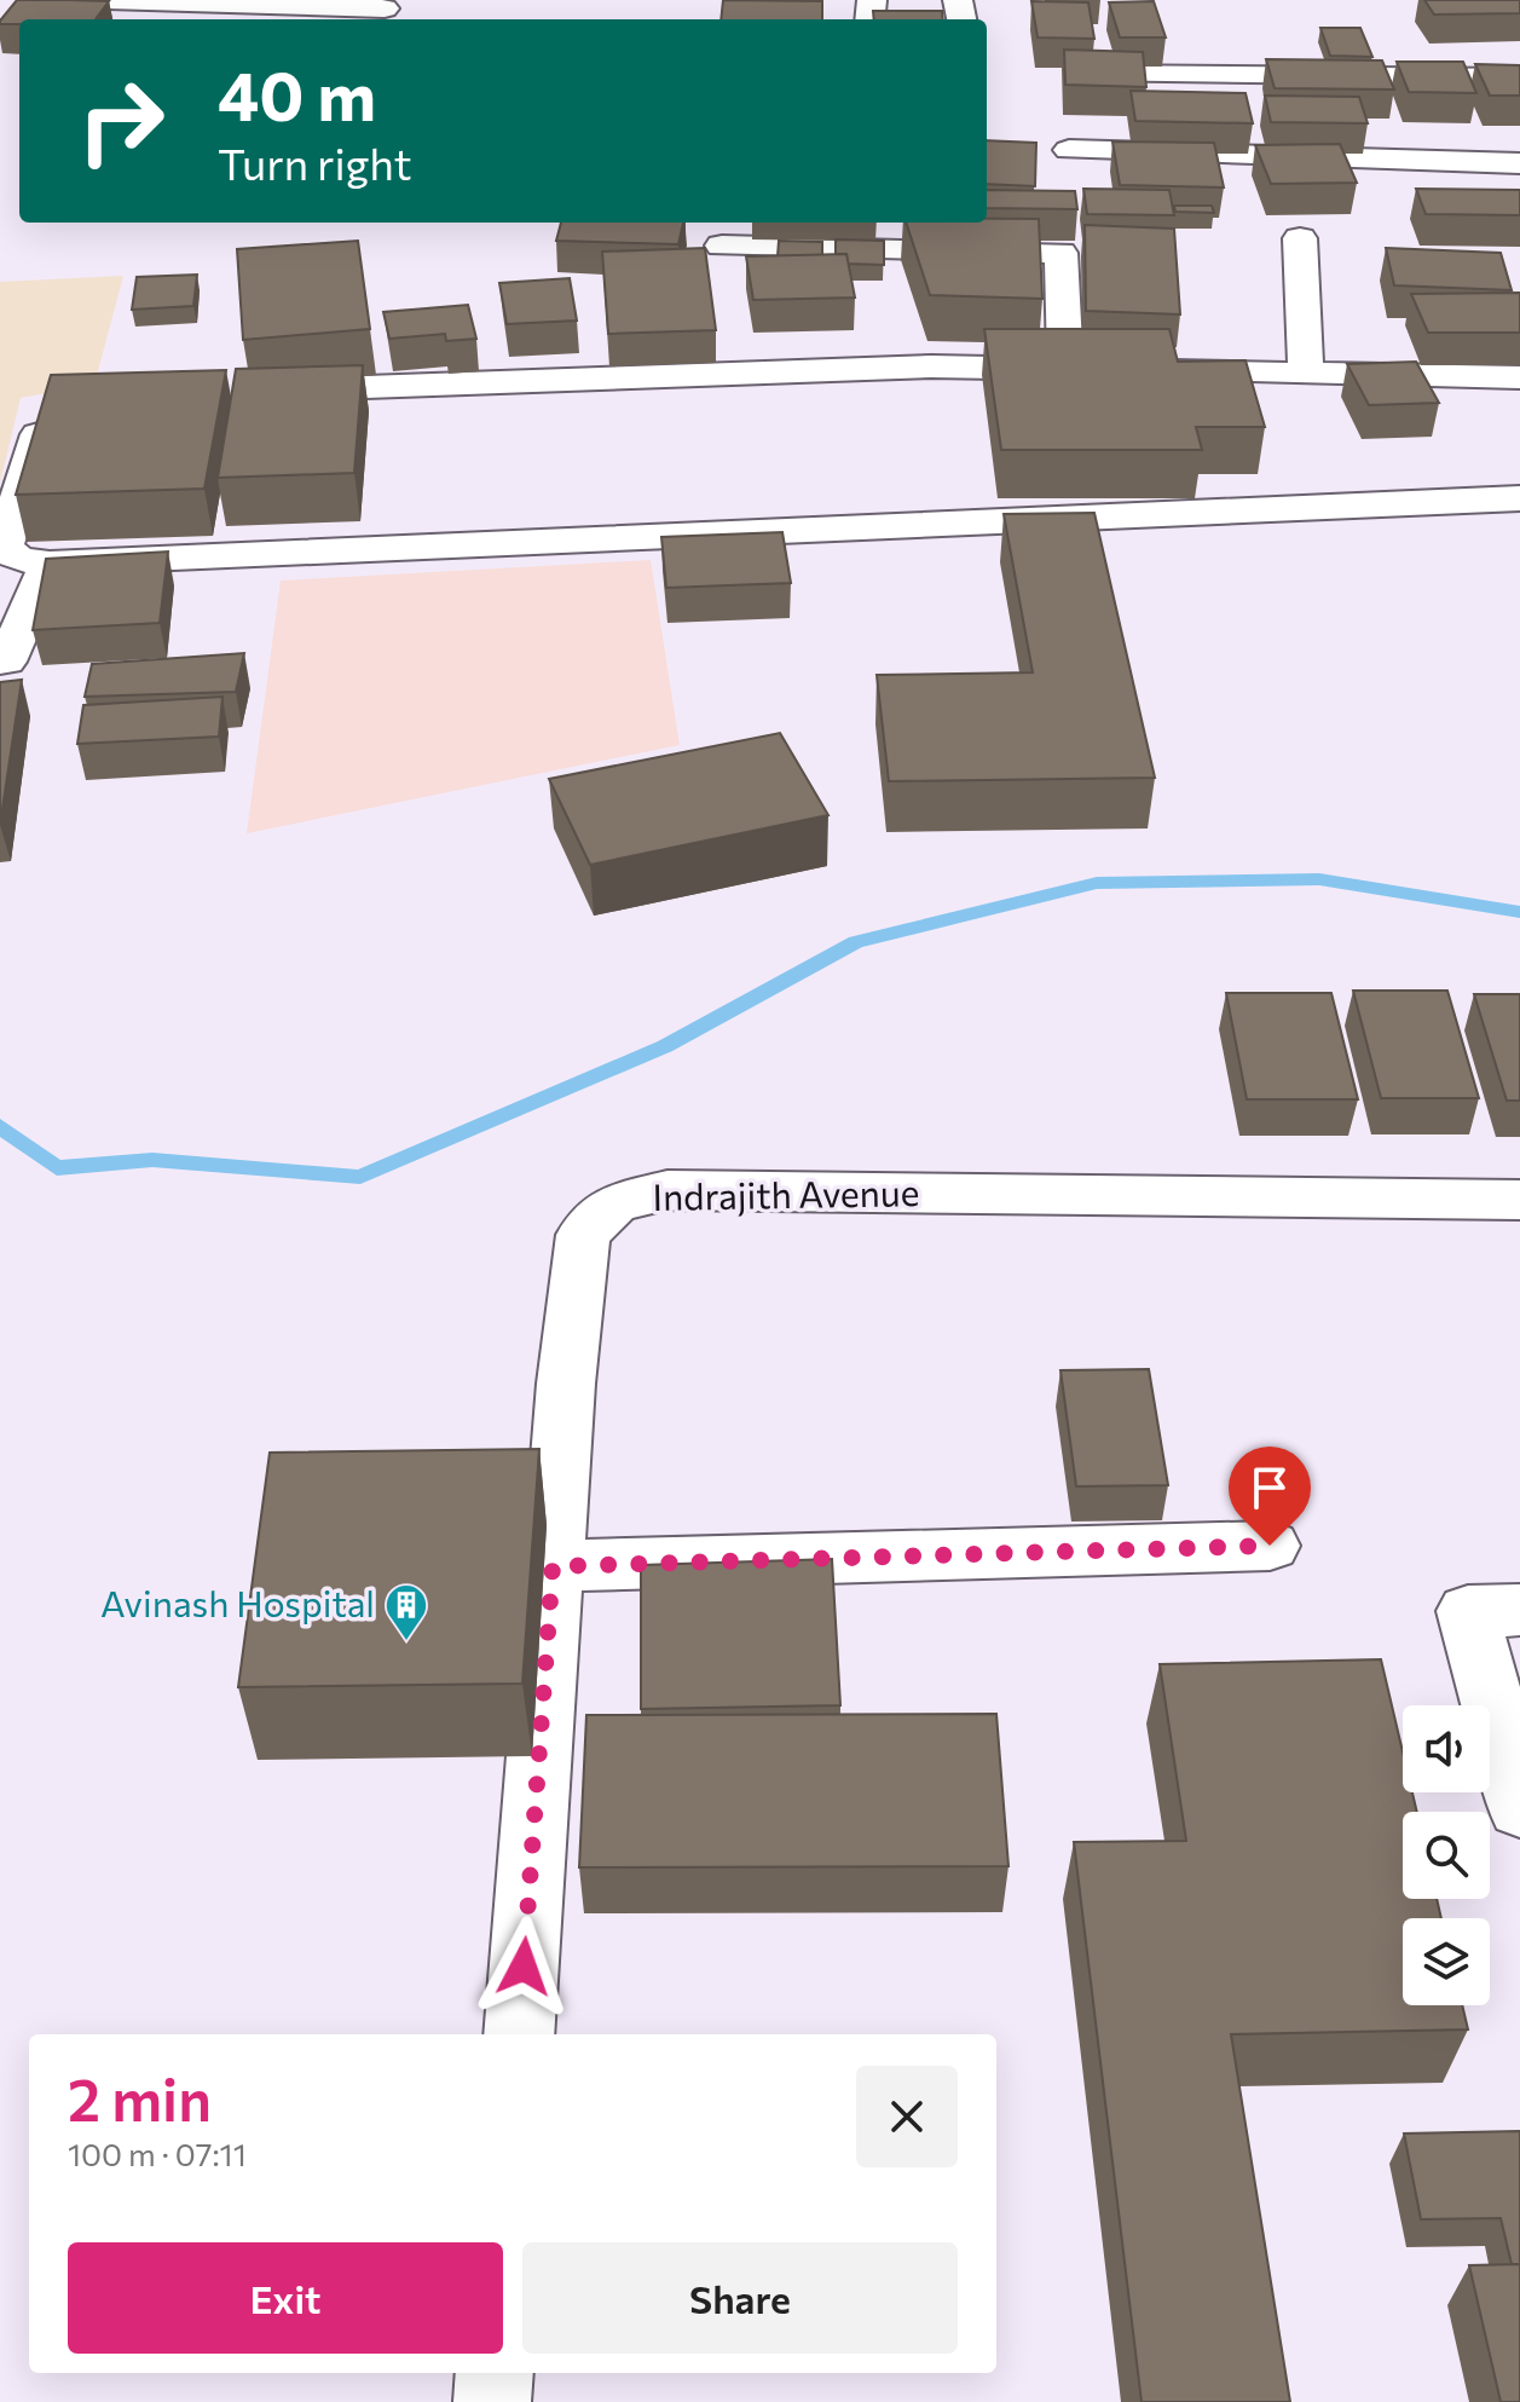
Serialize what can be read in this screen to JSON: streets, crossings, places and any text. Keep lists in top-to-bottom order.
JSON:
{
  "streets": {
    "street": ["Indrajith Avenue"]
  },
  "places": {
    "building": ["Avinash Hospital"]
  },
  "page": {
    "turn": ["40 m", "Turn right"],
    "heading": ["2 min", "100 m · 07:11"],
    "buttons": ["Exit", "Share"]
  }
}
